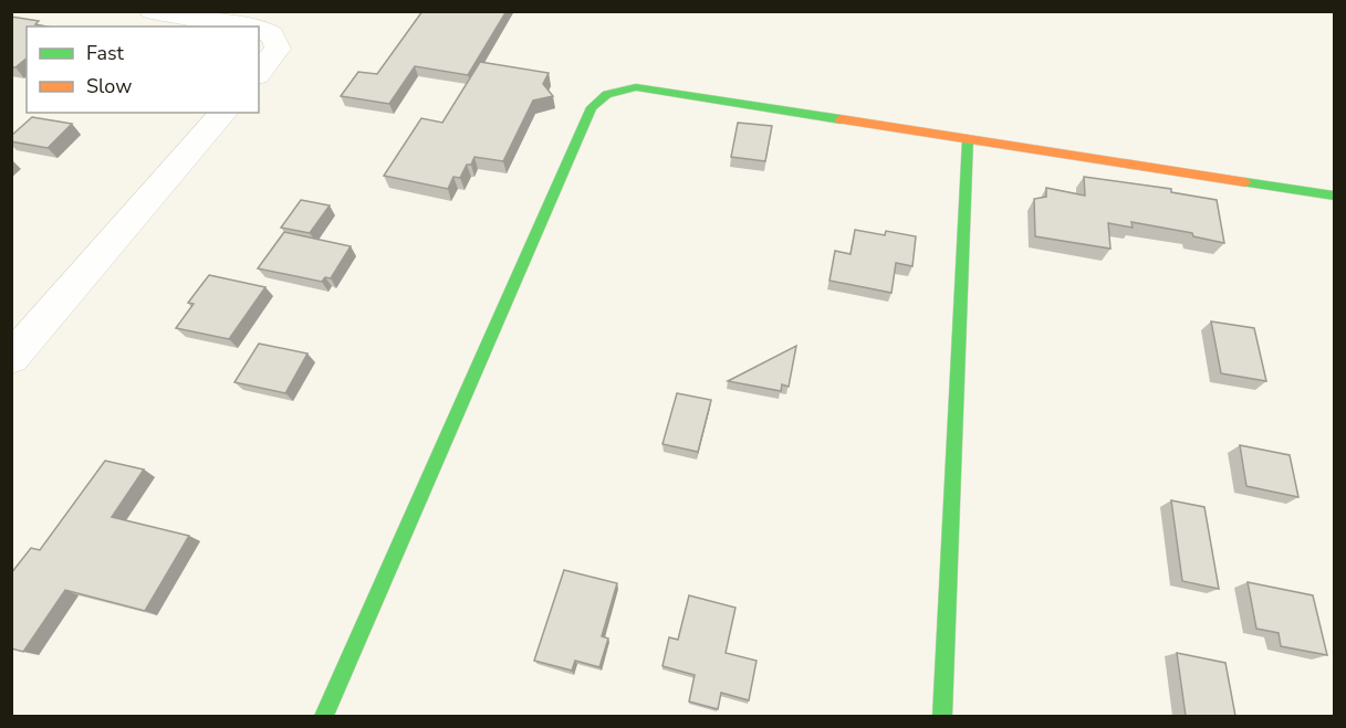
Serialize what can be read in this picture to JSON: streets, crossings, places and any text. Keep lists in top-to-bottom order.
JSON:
{
  "legend": ["Fast", "Slow"]
}
